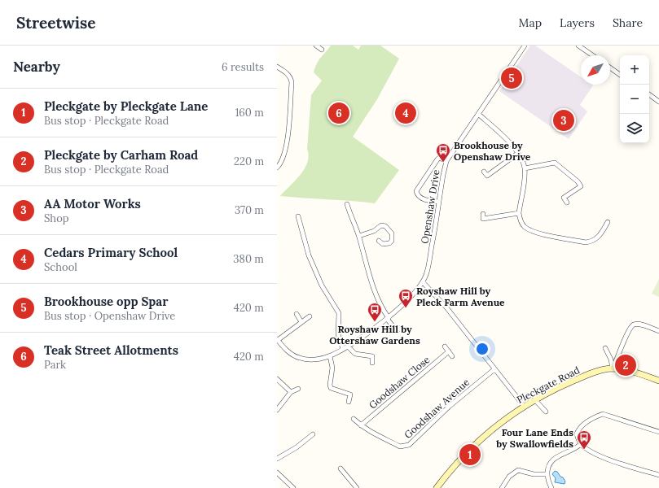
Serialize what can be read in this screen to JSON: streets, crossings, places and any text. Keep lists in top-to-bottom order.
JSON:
{
  "streets": {
    "main road": ["Pleckgate Road"],
    "street": ["Openshaw Drive", "Goodshaw Close", "Goodshaw Avenue"]
  },
  "crossings": [
    ["Goodshaw Close", "Goodshaw Avenue"]
  ],
  "places": {
    "bus stop": [
      "Brookhouse by Openshaw Drive",
      "Royshaw Hill by Pleck Farm Avenue",
      "Royshaw Hill by Ottershaw Gardens",
      "Four Lane Ends by Swallowfields"
    ]
  },
  "north": "bottom left",
  "page": {
    "header": "Streetwise",
    "nav": ["Map", "Layers", "Share"],
    "heading": ["Nearby", "6 results"],
    "map_buttons": ["+", "−"],
    "pins": [
      "5",
      "4",
      "6",
      "3",
      "2",
      "1"
    ],
    "list": [
      {
        "mark": "1",
        "name": "Pleckgate by Pleckgate Lane",
        "note": "Bus stop · Pleckgate Road",
        "value": "160 m"
      },
      {
        "mark": "2",
        "name": "Pleckgate by Carham Road",
        "note": "Bus stop · Pleckgate Road",
        "value": "220 m"
      },
      {
        "mark": "3",
        "name": "AA Motor Works",
        "note": "Shop",
        "value": "370 m"
      },
      {
        "mark": "4",
        "name": "Cedars Primary School",
        "note": "School",
        "value": "380 m"
      },
      {
        "mark": "5",
        "name": "Brookhouse opp Spar",
        "note": "Bus stop · Openshaw Drive",
        "value": "420 m"
      },
      {
        "mark": "6",
        "name": "Teak Street Allotments",
        "note": "Park",
        "value": "420 m"
      }
    ]
  }
}
